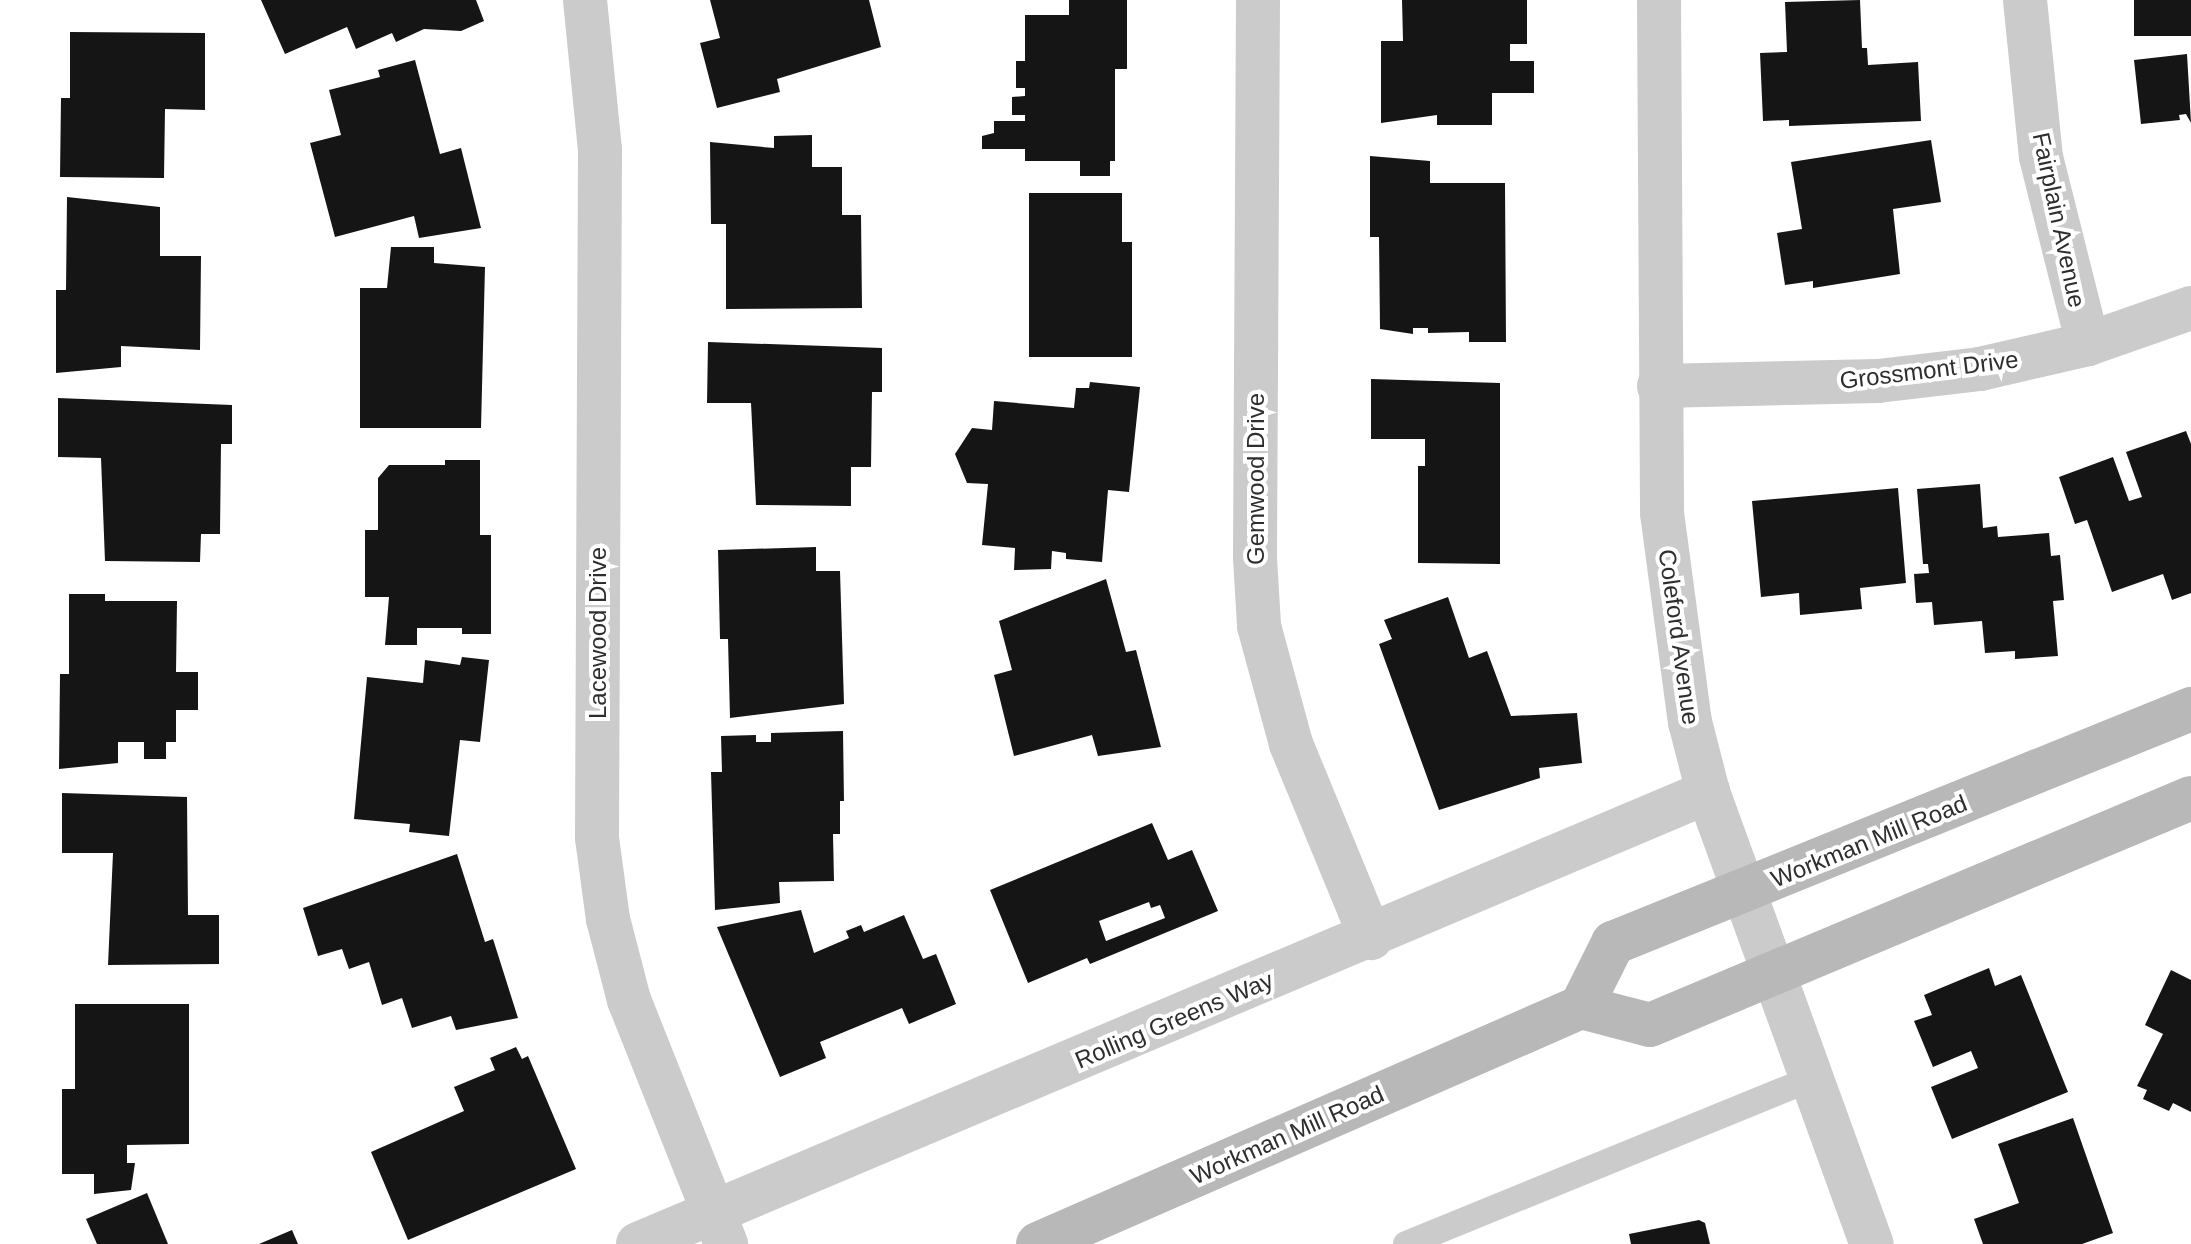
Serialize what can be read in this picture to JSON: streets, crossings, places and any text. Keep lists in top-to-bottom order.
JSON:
{
  "streets": {
    "main road": ["Workman Mill Road"],
    "street": [
      "Fairplain Avenue",
      "Grossmont Drive",
      "Gemwood Drive",
      "Lacewood Drive",
      "Coleford Avenue",
      "Rolling Greens Way"
    ]
  },
  "crossings": [
    ["Fairplain Avenue", "Grossmont Drive"],
    ["Grossmont Drive", "Coleford Avenue"],
    ["Gemwood Drive", "Rolling Greens Way"],
    ["Lacewood Drive", "Rolling Greens Way"],
    ["Coleford Avenue", "Workman Mill Road"],
    ["Coleford Avenue", "Rolling Greens Way"]
  ]
}
